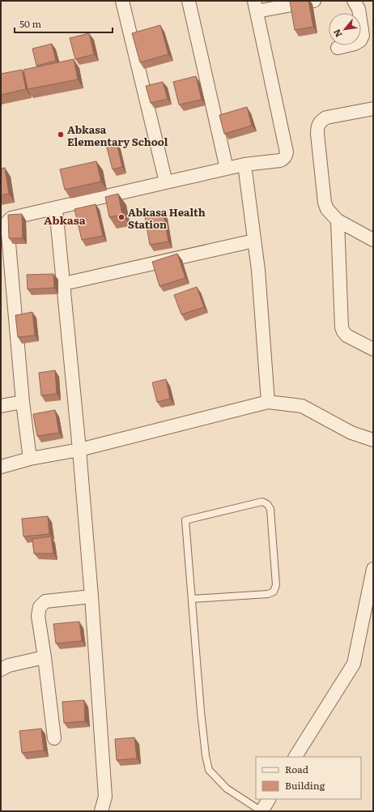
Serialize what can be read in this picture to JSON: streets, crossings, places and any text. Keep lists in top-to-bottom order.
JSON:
{
  "districts": ["Abkasa"],
  "places": ["Abkasa Elementary School", "Abkasa Health Station"],
  "legend": ["Road", "Building"],
  "scale_bar": "50 m",
  "north": "bottom left"
}
